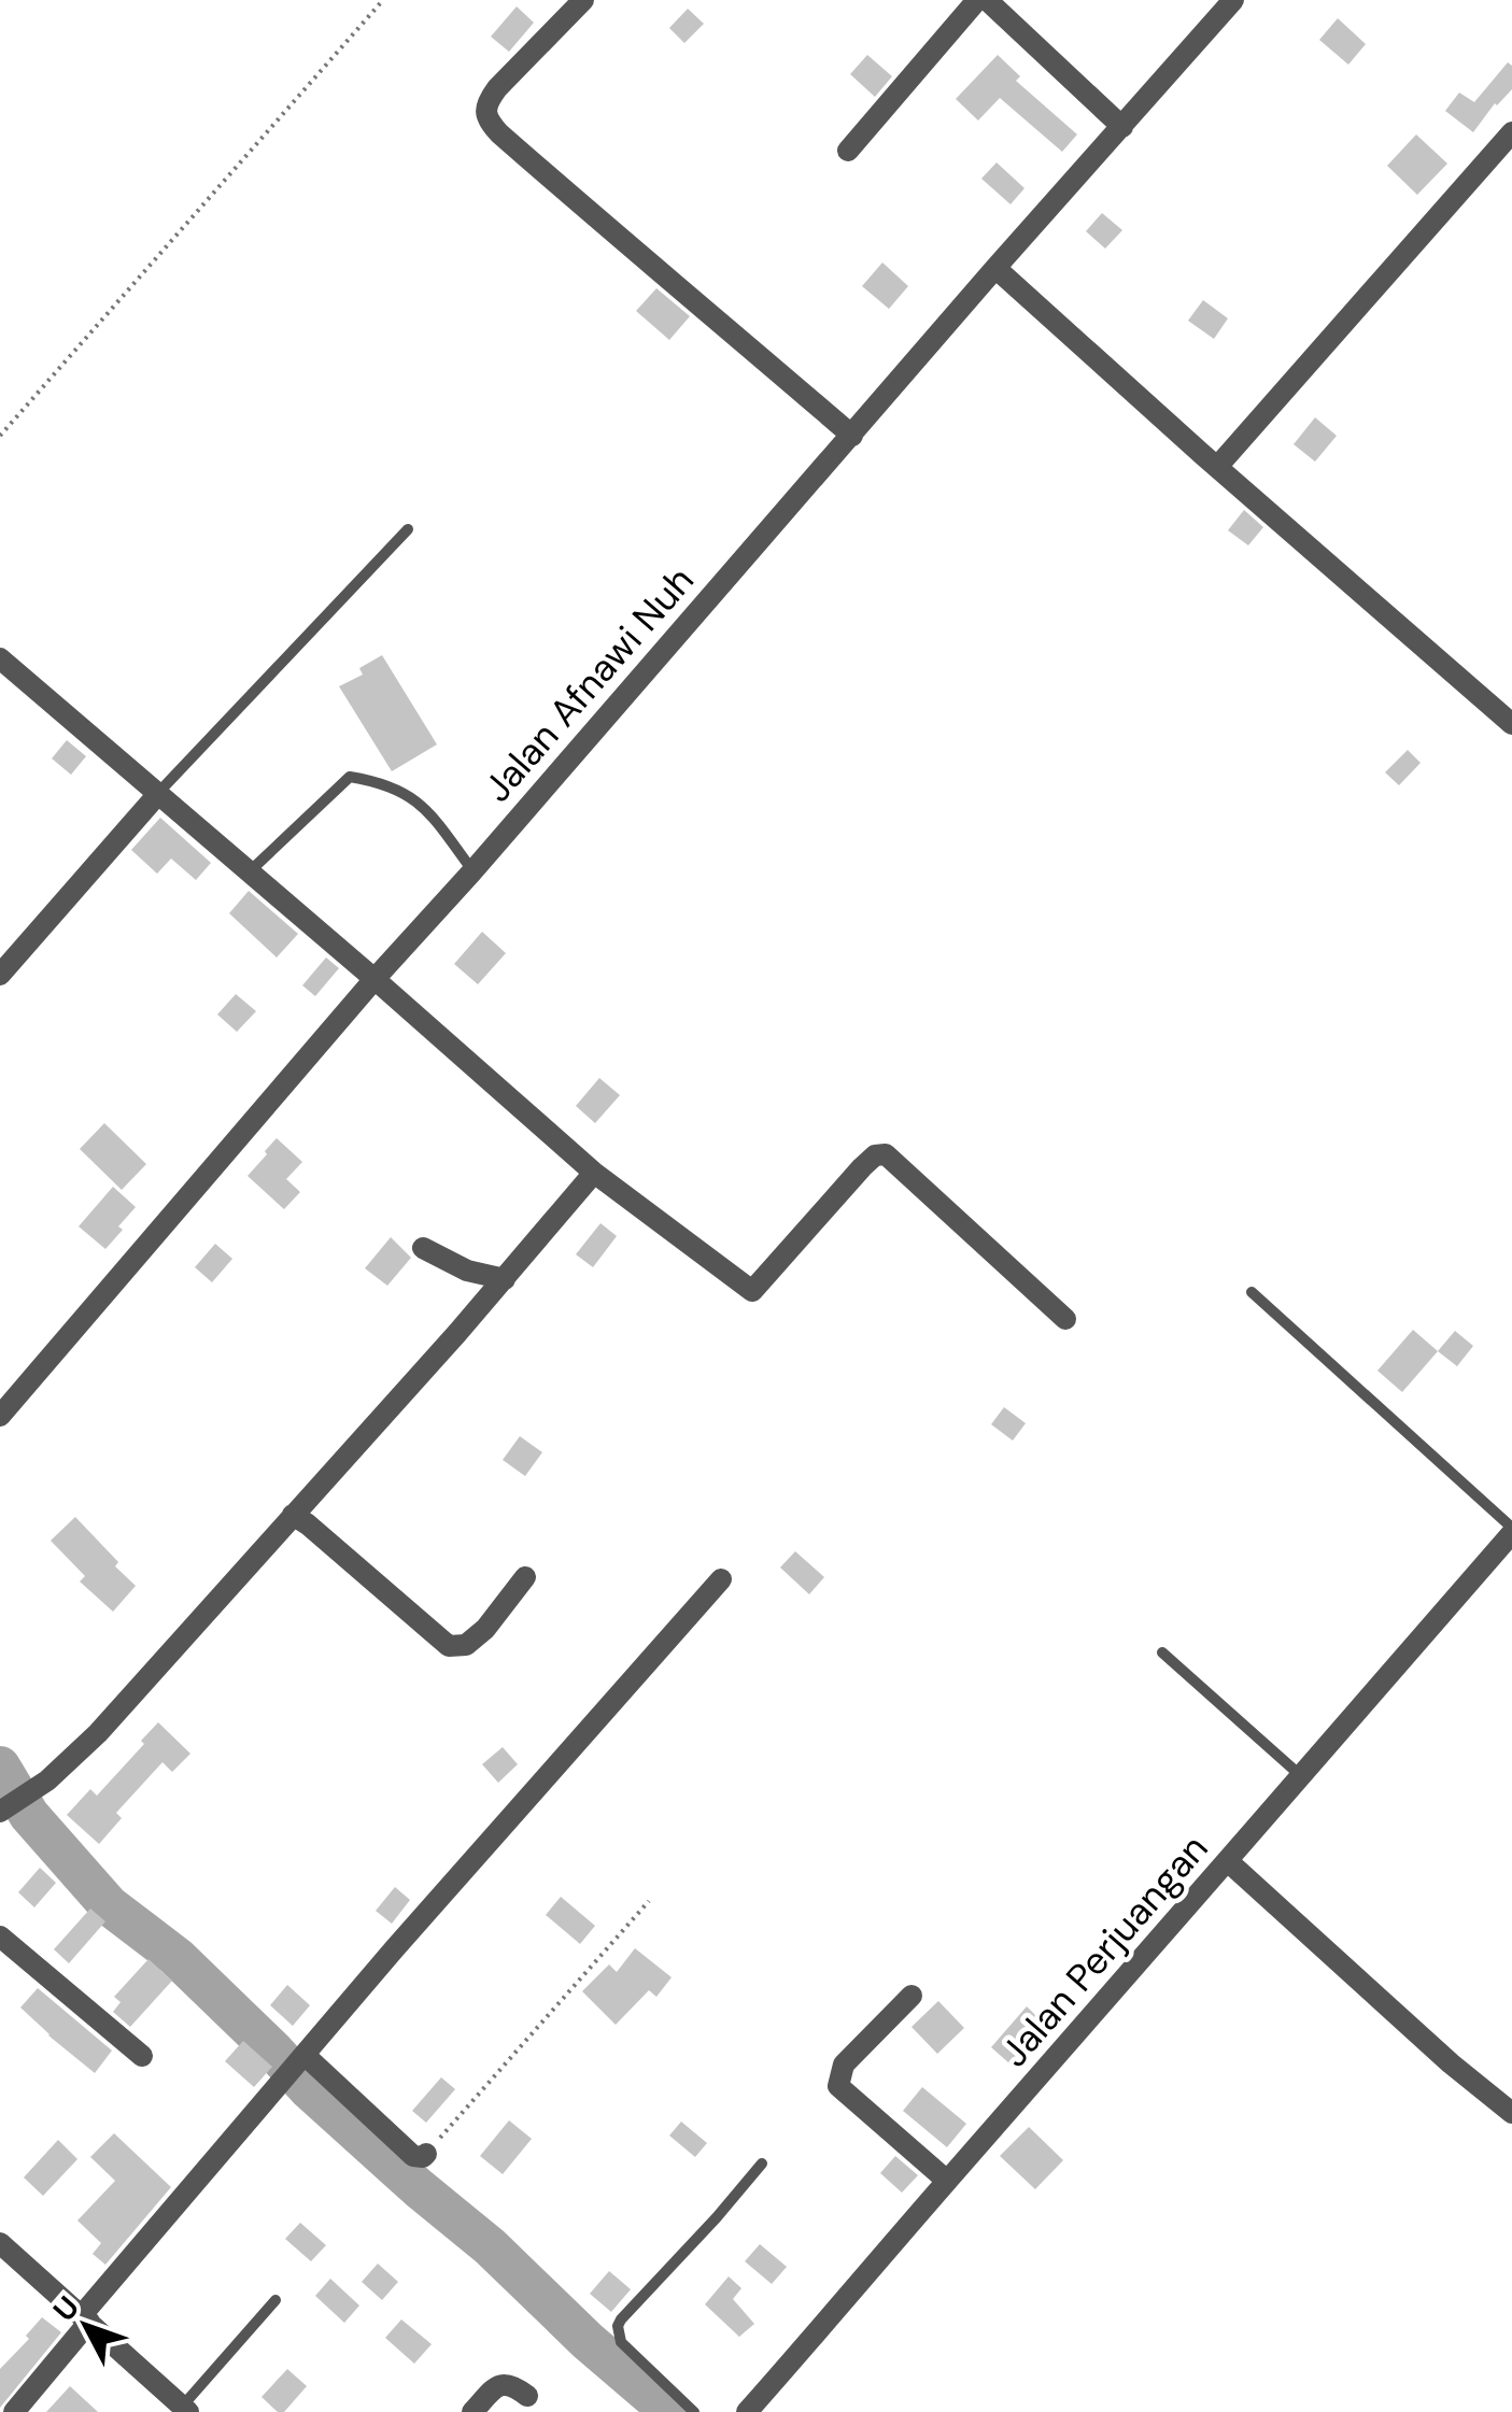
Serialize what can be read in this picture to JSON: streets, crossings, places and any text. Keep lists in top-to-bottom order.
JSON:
{
  "streets": {
    "street": ["Jalan Afnawi Nuh", "Jalan Perjuangan"]
  },
  "north": "top left"
}
